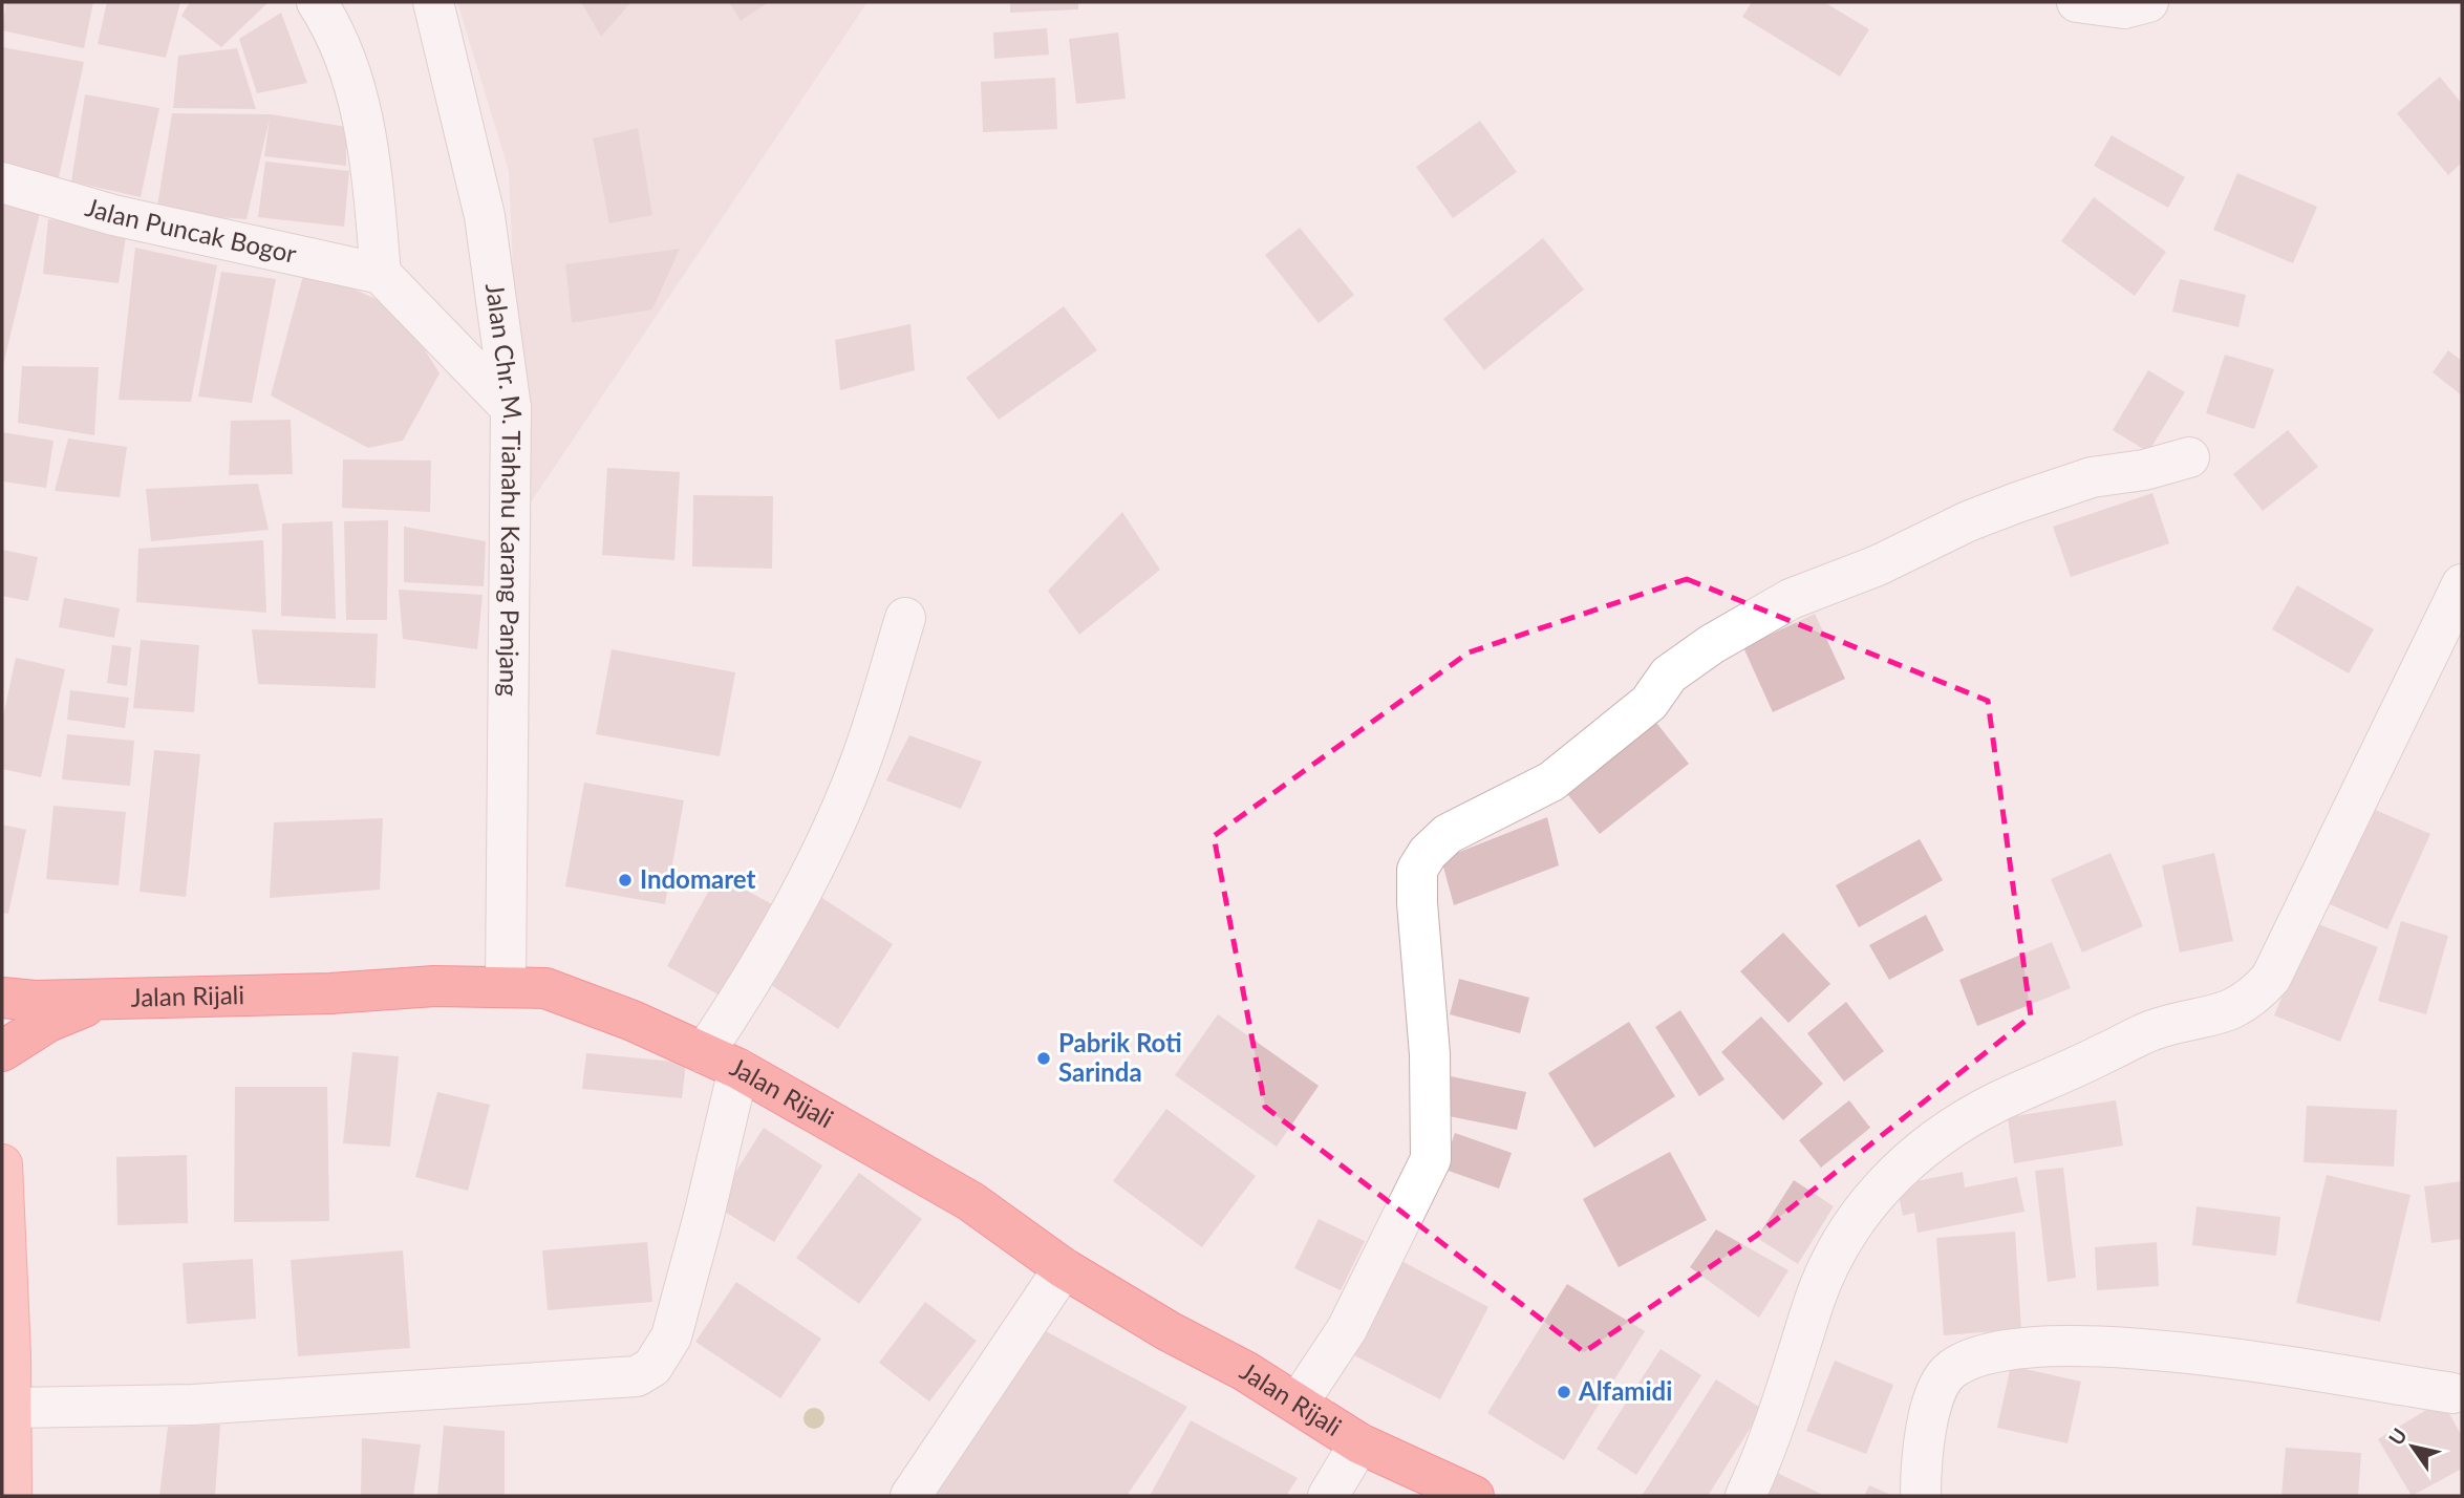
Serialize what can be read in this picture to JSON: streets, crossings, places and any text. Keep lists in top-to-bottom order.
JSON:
{
  "streets": {
    "highway": ["Jalan Rijali"],
    "street": ["Jalan Puncak Bogor", "Jalan Chr. M. Tiahahu Karang Panjang"]
  },
  "crossings": [
    ["Jalan Chr. M. Tiahahu Karang Panjang", "Jalan Rijali"]
  ],
  "places": ["Indomaret", "Pabrik Roti Sarinda", "Alfamidi"],
  "north": "top left"
}
